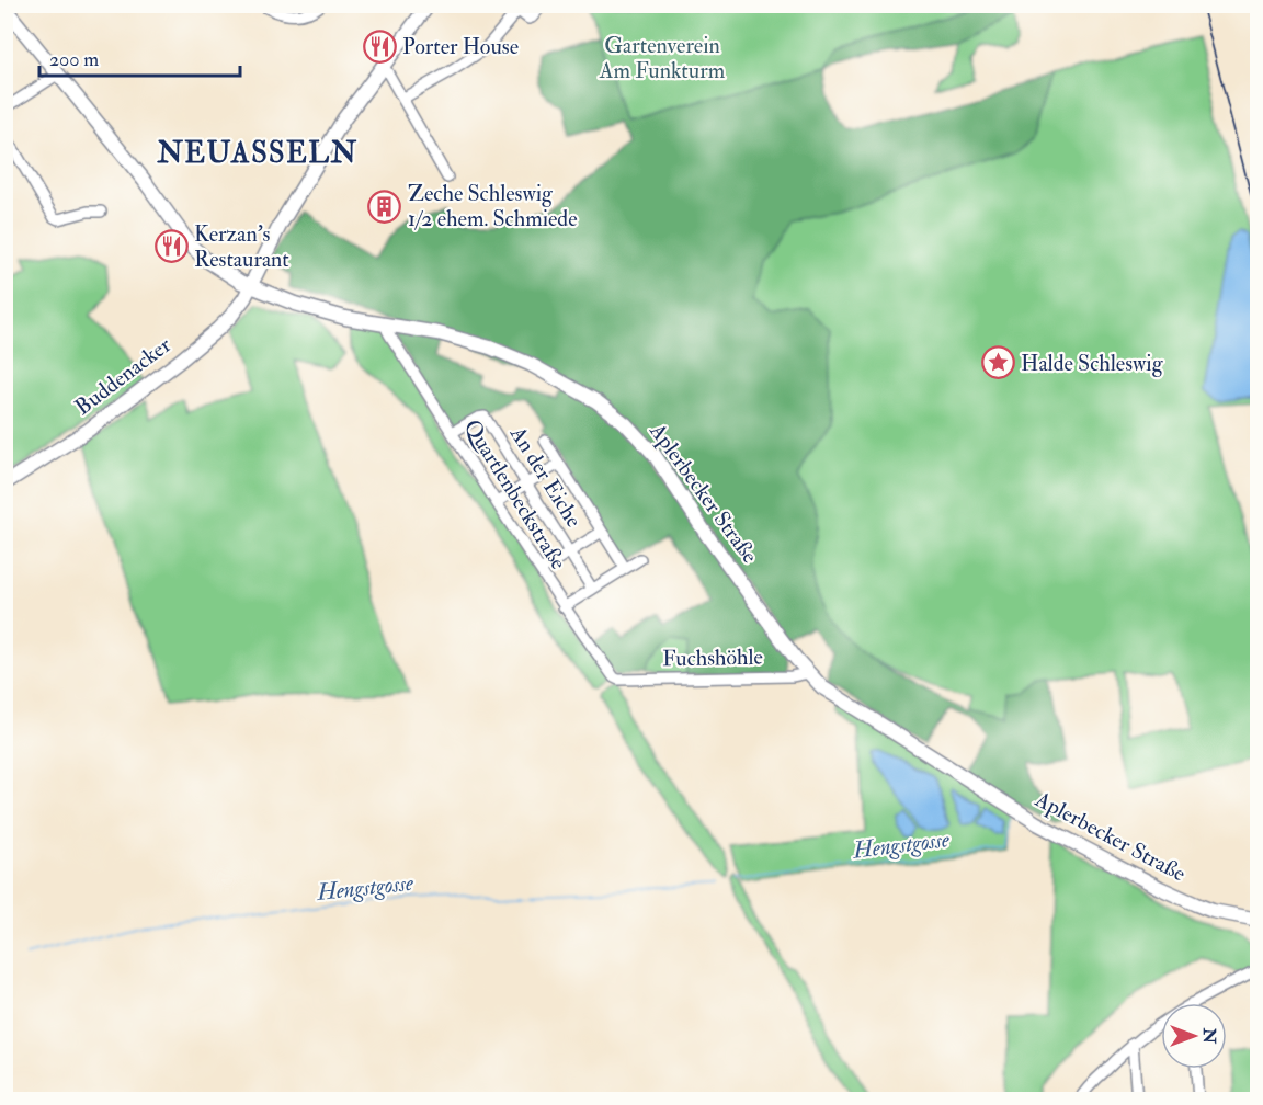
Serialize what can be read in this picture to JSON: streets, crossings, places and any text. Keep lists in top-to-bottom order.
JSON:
{
  "streets": {
    "main road": ["Buddenacker", "Aplerbecker Straße"],
    "street": ["An der Eiche", "Quartlenbeckstraße", "Fuchshöhle"]
  },
  "crossings": [
    ["Buddenacker", "Aplerbecker Straße"],
    ["An der Eiche", "Quartlenbeckstraße"],
    ["Aplerbecker Straße", "Quartlenbeckstraße"],
    ["Aplerbecker Straße", "Fuchshöhle"],
    ["Quartlenbeckstraße", "Fuchshöhle"]
  ],
  "districts": ["NEUASSELN"],
  "water": ["Hengstgosse"],
  "parks": ["Gartenverein Am Funkturm"],
  "places": {
    "restaurant": ["Porter House", "Kerzan's Restaurant"],
    "building": ["Zeche Schleswig 1/2 ehem. Schmiede"],
    "place": ["Halde Schleswig"]
  },
  "scale_bar": "200 m",
  "north": "right"
}
